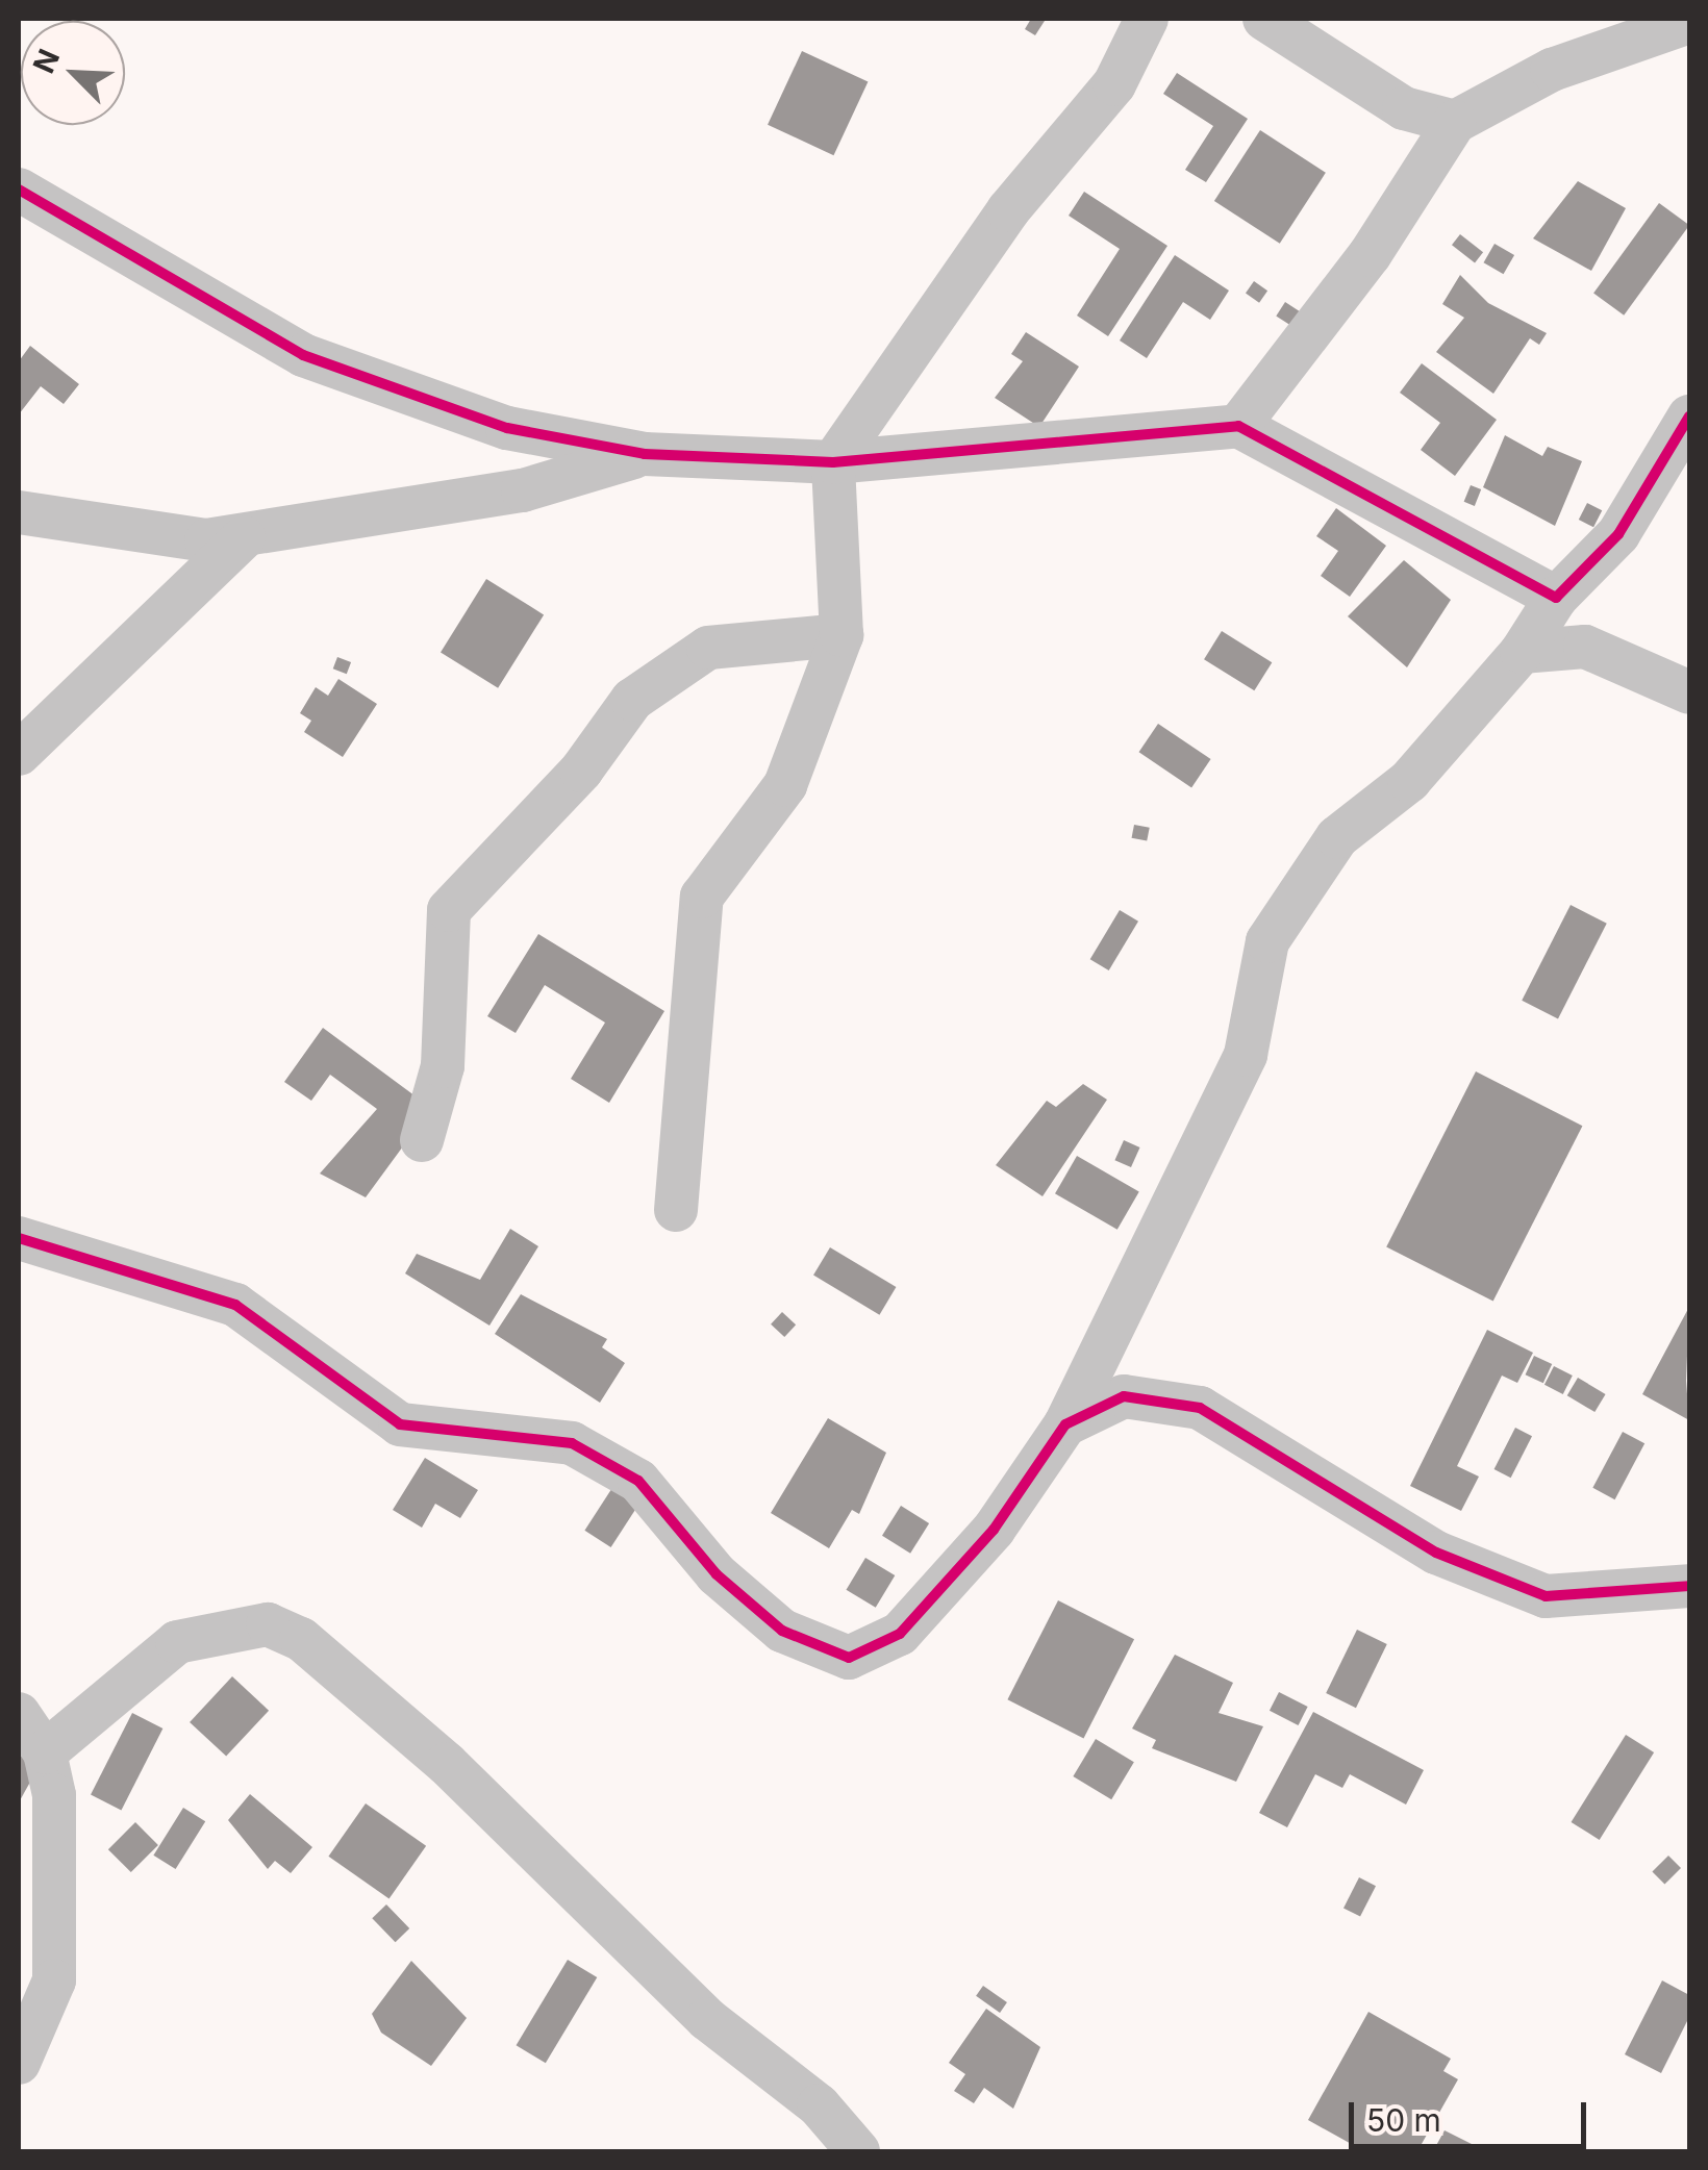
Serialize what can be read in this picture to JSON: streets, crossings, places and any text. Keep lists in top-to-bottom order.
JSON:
{
  "scale_bar": "50 m",
  "north": "top left"
}
